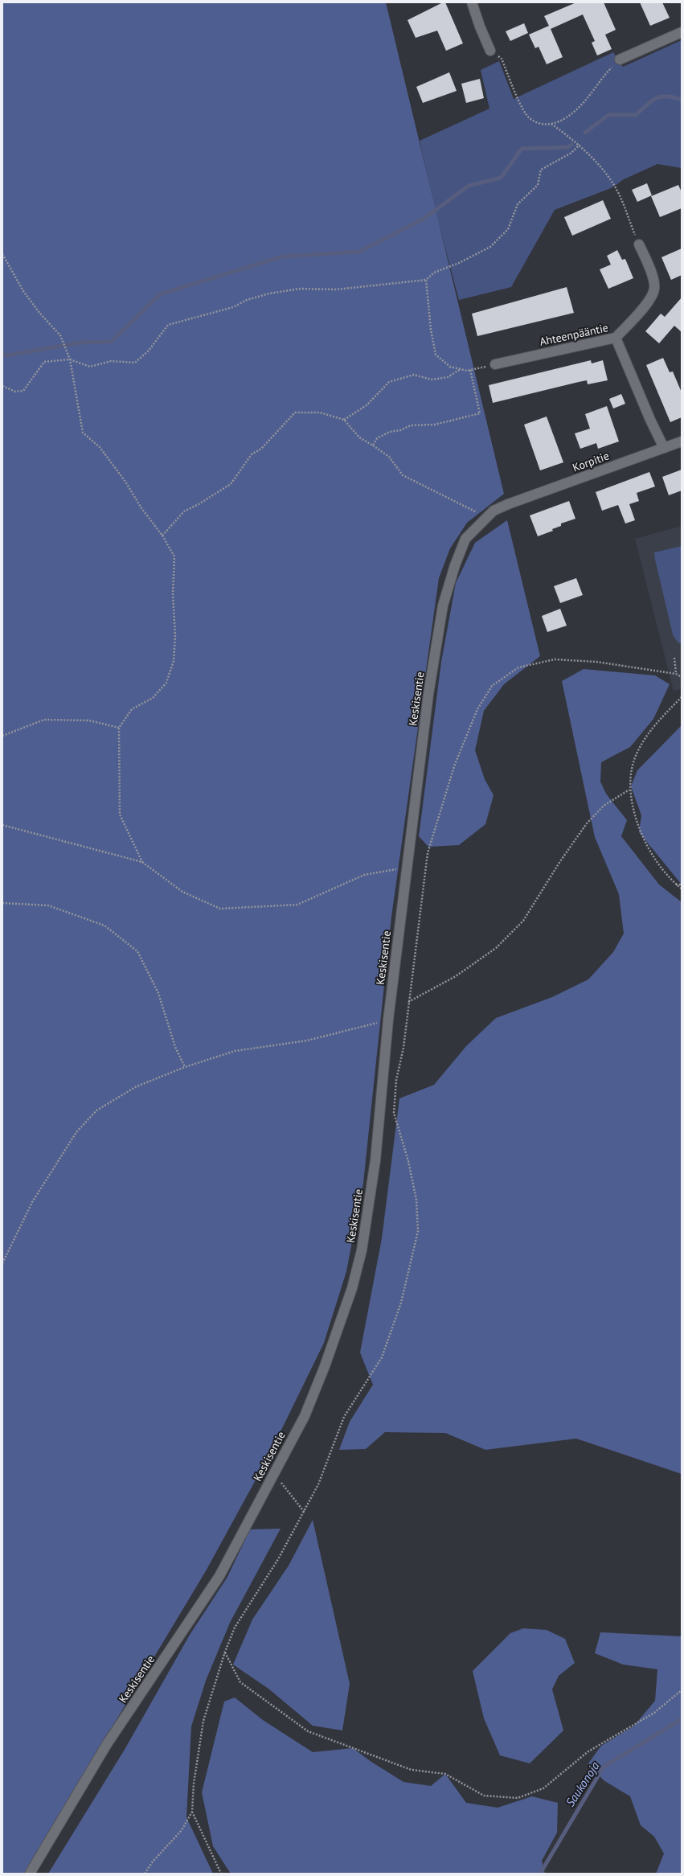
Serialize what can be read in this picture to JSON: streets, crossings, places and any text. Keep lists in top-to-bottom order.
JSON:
{
  "streets": {
    "street": ["Ahteenpääntie", "Korpitie", "Keskisentie"]
  },
  "crossings": [
    ["Ahteenpääntie", "Korpitie"],
    ["Korpitie", "Keskisentie"]
  ],
  "water": ["Saukonoja"]
}
